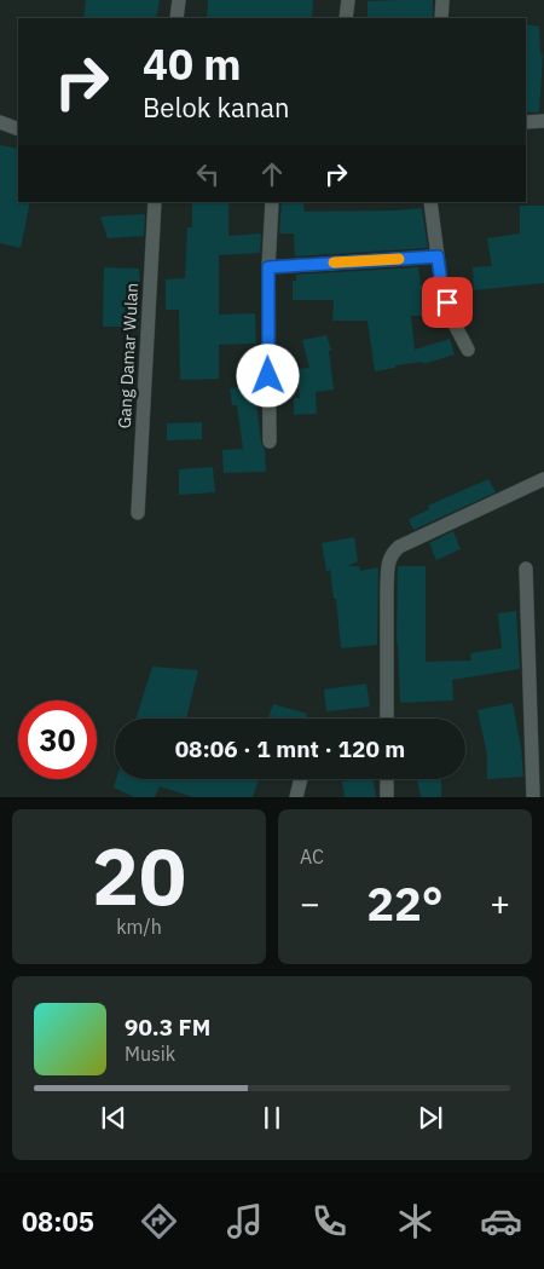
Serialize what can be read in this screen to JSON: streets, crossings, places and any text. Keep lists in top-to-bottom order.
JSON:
{
  "streets": {
    "street": ["Gang Damar Wulan"]
  },
  "page": {
    "turn": ["40 m", "Belok kanan"],
    "limit": "30",
    "trip": "08:06 · 1 mnt · 120 m",
    "tile": [
      ["20", "km/h"],
      "AC"
    ],
    "heat": ["−", "22°", "+"],
    "song": ["90.3 FM", "Musik"],
    "tabs": "08:05"
  }
}
